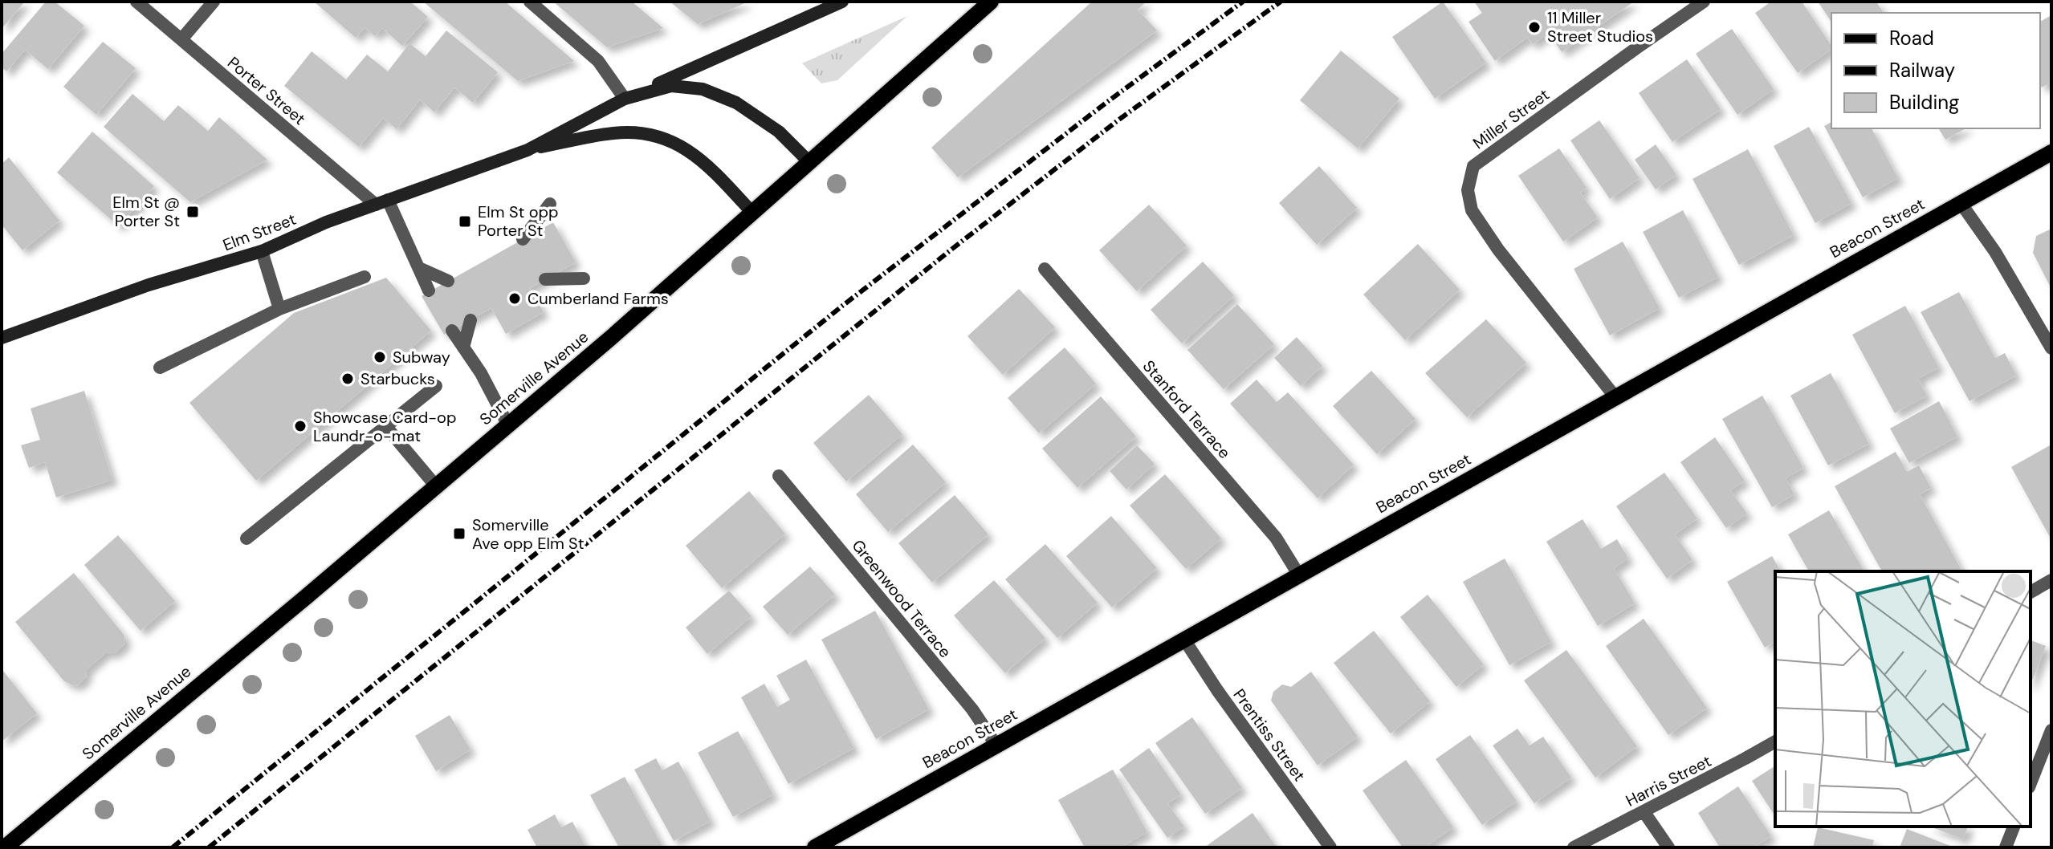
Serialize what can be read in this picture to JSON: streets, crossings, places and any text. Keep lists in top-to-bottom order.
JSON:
{
  "streets": {
    "main road": ["Beacon Street", "Elm Street", "Somerville Avenue"],
    "street": [
      "Porter Street",
      "Miller Street",
      "Stanford Terrace",
      "Greenwood Terrace",
      "Prentiss Street",
      "Harris Street"
    ]
  },
  "crossings": [
    ["Porter Street", "Elm Street"],
    ["Miller Street", "Beacon Street"],
    ["Beacon Street", "Stanford Terrace"],
    ["Beacon Street", "Greenwood Terrace"],
    ["Beacon Street", "Prentiss Street"],
    ["Elm Street", "Somerville Avenue"]
  ],
  "places": {
    "other": [
      "11 Miller Street Studios",
      "Cumberland Farms",
      "Subway",
      "Starbucks",
      "Showcase Card-op Laundr-o-mat"
    ],
    "transit": ["Elm St @ Porter St", "Elm St opp Porter St", "Somerville Ave opp Elm St"]
  },
  "legend": ["Road", "Railway", "Building"]
}
